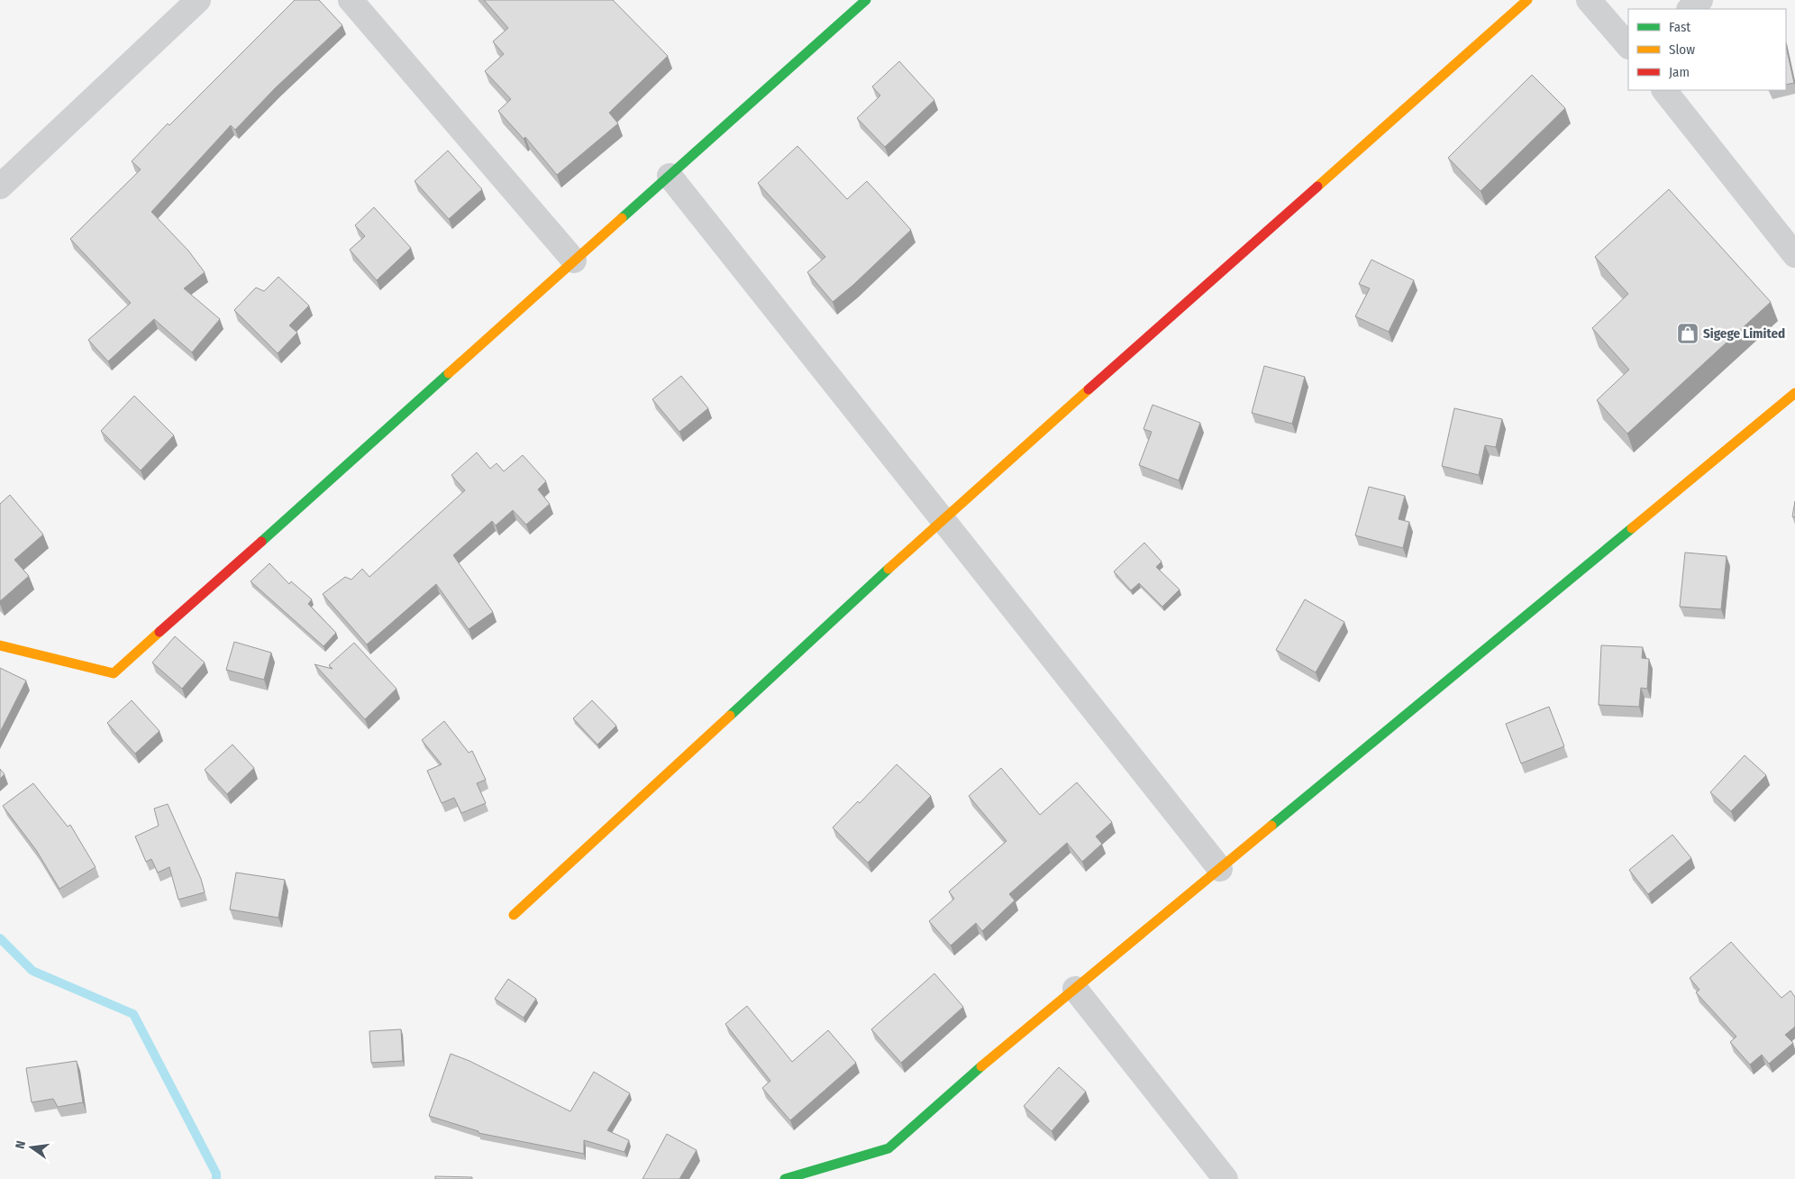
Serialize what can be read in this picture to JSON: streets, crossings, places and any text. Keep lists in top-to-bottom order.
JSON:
{
  "places": {
    "shop": ["Sigege Limited"]
  },
  "legend": ["Fast", "Slow", "Jam"],
  "north": "left"
}
